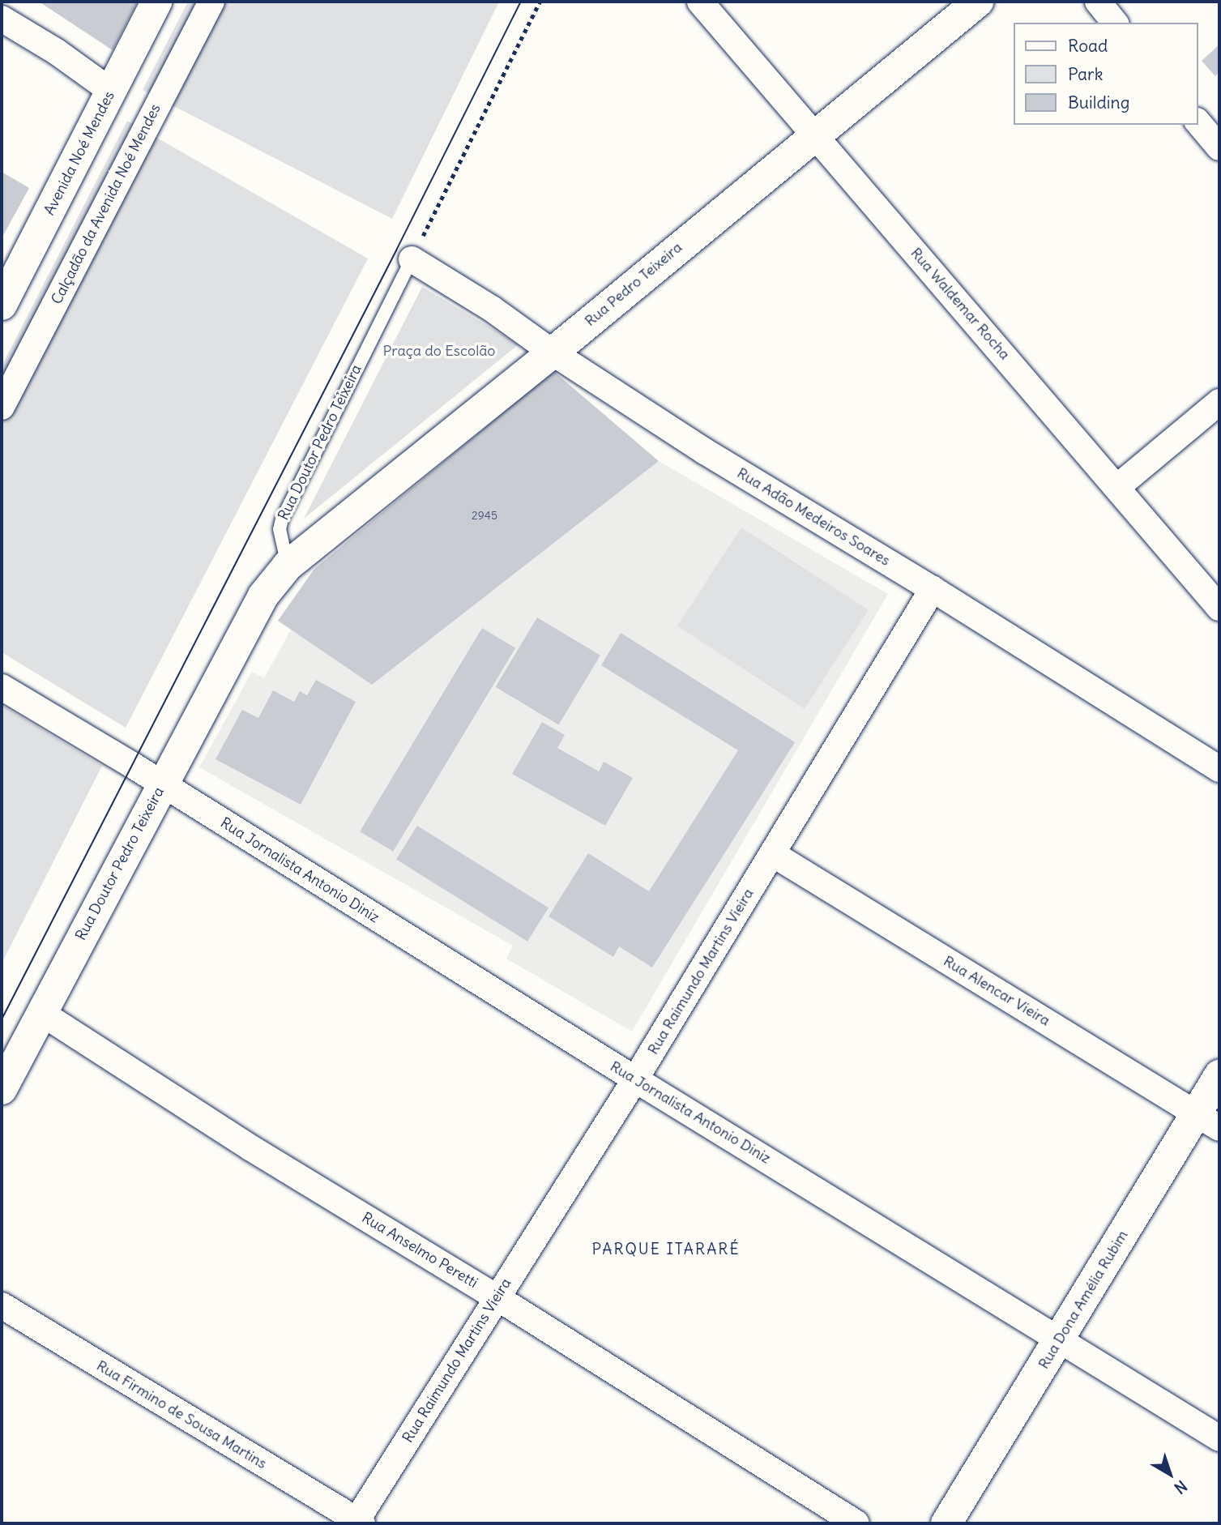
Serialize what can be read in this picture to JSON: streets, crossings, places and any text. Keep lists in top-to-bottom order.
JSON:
{
  "streets": {
    "main road": [
      "Avenida Noé Mendes",
      "Rua Pedro Teixeira",
      "Rua Doutor Pedro Teixeira",
      "Rua Dona Amélia Rubim"
    ],
    "street": [
      "Calçadão da Avenida Noé Mendes",
      "Rua Waldemar Rocha",
      "Rua Adão Medeiros Soares",
      "Rua Jornalista Antonio Diniz",
      "Rua Raimundo Martins Vieira",
      "Rua Alencar Vieira",
      "Rua Anselmo Peretti",
      "Rua Firmino de Sousa Martins"
    ]
  },
  "crossings": [
    ["Rua Pedro Teixeira", "Rua Waldemar Rocha"],
    ["Rua Pedro Teixeira", "Rua Doutor Pedro Teixeira"],
    ["Rua Pedro Teixeira", "Rua Adão Medeiros Soares"],
    ["Rua Doutor Pedro Teixeira", "Rua Adão Medeiros Soares"],
    ["Rua Doutor Pedro Teixeira", "Rua Jornalista Antonio Diniz"],
    ["Rua Doutor Pedro Teixeira", "Rua Anselmo Peretti"],
    ["Rua Adão Medeiros Soares", "Rua Raimundo Martins Vieira"],
    ["Rua Jornalista Antonio Diniz", "Rua Raimundo Martins Vieira"],
    ["Rua Jornalista Antonio Diniz", "Rua Dona Amélia Rubim"],
    ["Rua Raimundo Martins Vieira", "Rua Alencar Vieira"],
    ["Rua Raimundo Martins Vieira", "Rua Anselmo Peretti"],
    ["Rua Raimundo Martins Vieira", "Rua Firmino de Sousa Martins"],
    ["Rua Alencar Vieira", "Rua Dona Amélia Rubim"]
  ],
  "districts": ["PARQUE ITARARÉ"],
  "parks": ["Praça do Escolão"],
  "house_numbers": ["2945"],
  "legend": ["Road", "Park", "Building"],
  "north": "bottom right"
}
